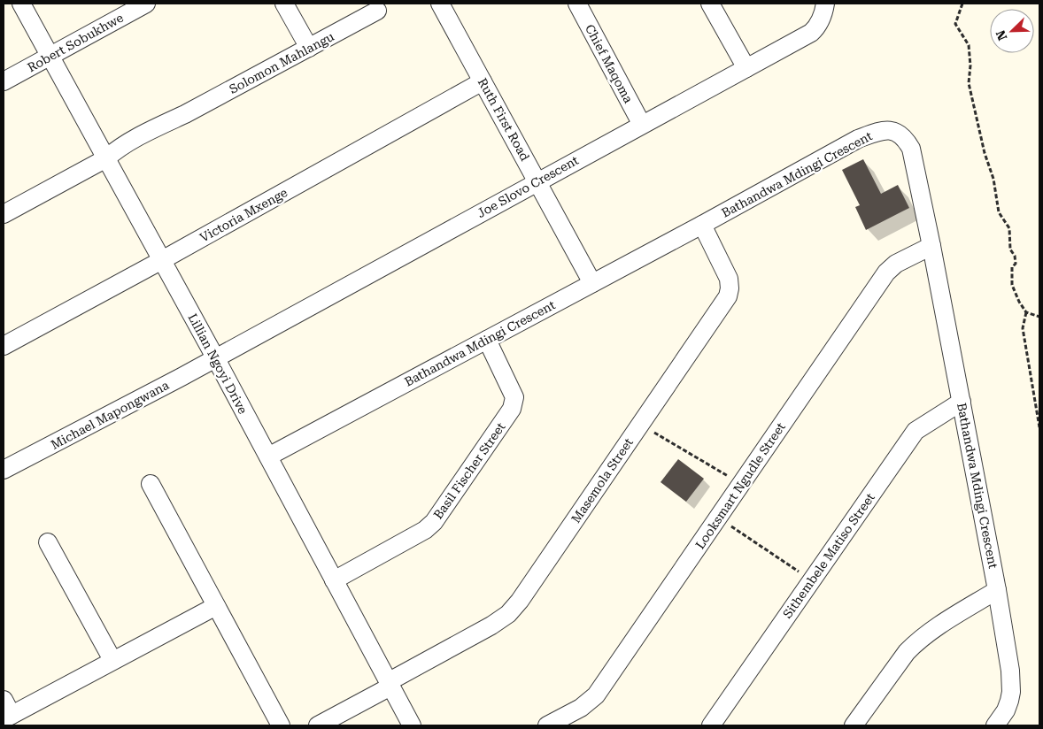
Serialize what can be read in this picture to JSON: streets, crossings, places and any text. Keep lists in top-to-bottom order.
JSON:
{
  "streets": {
    "street": [
      "Robert Sobukhwe",
      "Solomon Mahlangu",
      "Chief Maqoma",
      "Ruth First Road",
      "Bathandwa Mdingi Crescent",
      "Joe Slovo Crescent",
      "Victoria Mxenge",
      "Lillian Ngoyi Drive",
      "Michael Mapongwana",
      "Basil Fischer Street",
      "Masemola Street",
      "Looksmart Ngudle Street",
      "Sithembele Matiso Street"
    ]
  },
  "crossings": [
    ["Robert Sobukhwe", "Lillian Ngoyi Drive"],
    ["Solomon Mahlangu", "Lillian Ngoyi Drive"],
    ["Chief Maqoma", "Joe Slovo Crescent"],
    ["Ruth First Road", "Bathandwa Mdingi Crescent"],
    ["Ruth First Road", "Joe Slovo Crescent"],
    ["Ruth First Road", "Victoria Mxenge"],
    ["Bathandwa Mdingi Crescent", "Lillian Ngoyi Drive"],
    ["Bathandwa Mdingi Crescent", "Basil Fischer Street"],
    ["Bathandwa Mdingi Crescent", "Masemola Street"],
    ["Bathandwa Mdingi Crescent", "Looksmart Ngudle Street"],
    ["Bathandwa Mdingi Crescent", "Sithembele Matiso Street"],
    ["Joe Slovo Crescent", "Lillian Ngoyi Drive"],
    ["Joe Slovo Crescent", "Michael Mapongwana"],
    ["Victoria Mxenge", "Lillian Ngoyi Drive"],
    ["Lillian Ngoyi Drive", "Michael Mapongwana"],
    ["Lillian Ngoyi Drive", "Basil Fischer Street"],
    ["Lillian Ngoyi Drive", "Masemola Street"]
  ],
  "north": "bottom left"
}
